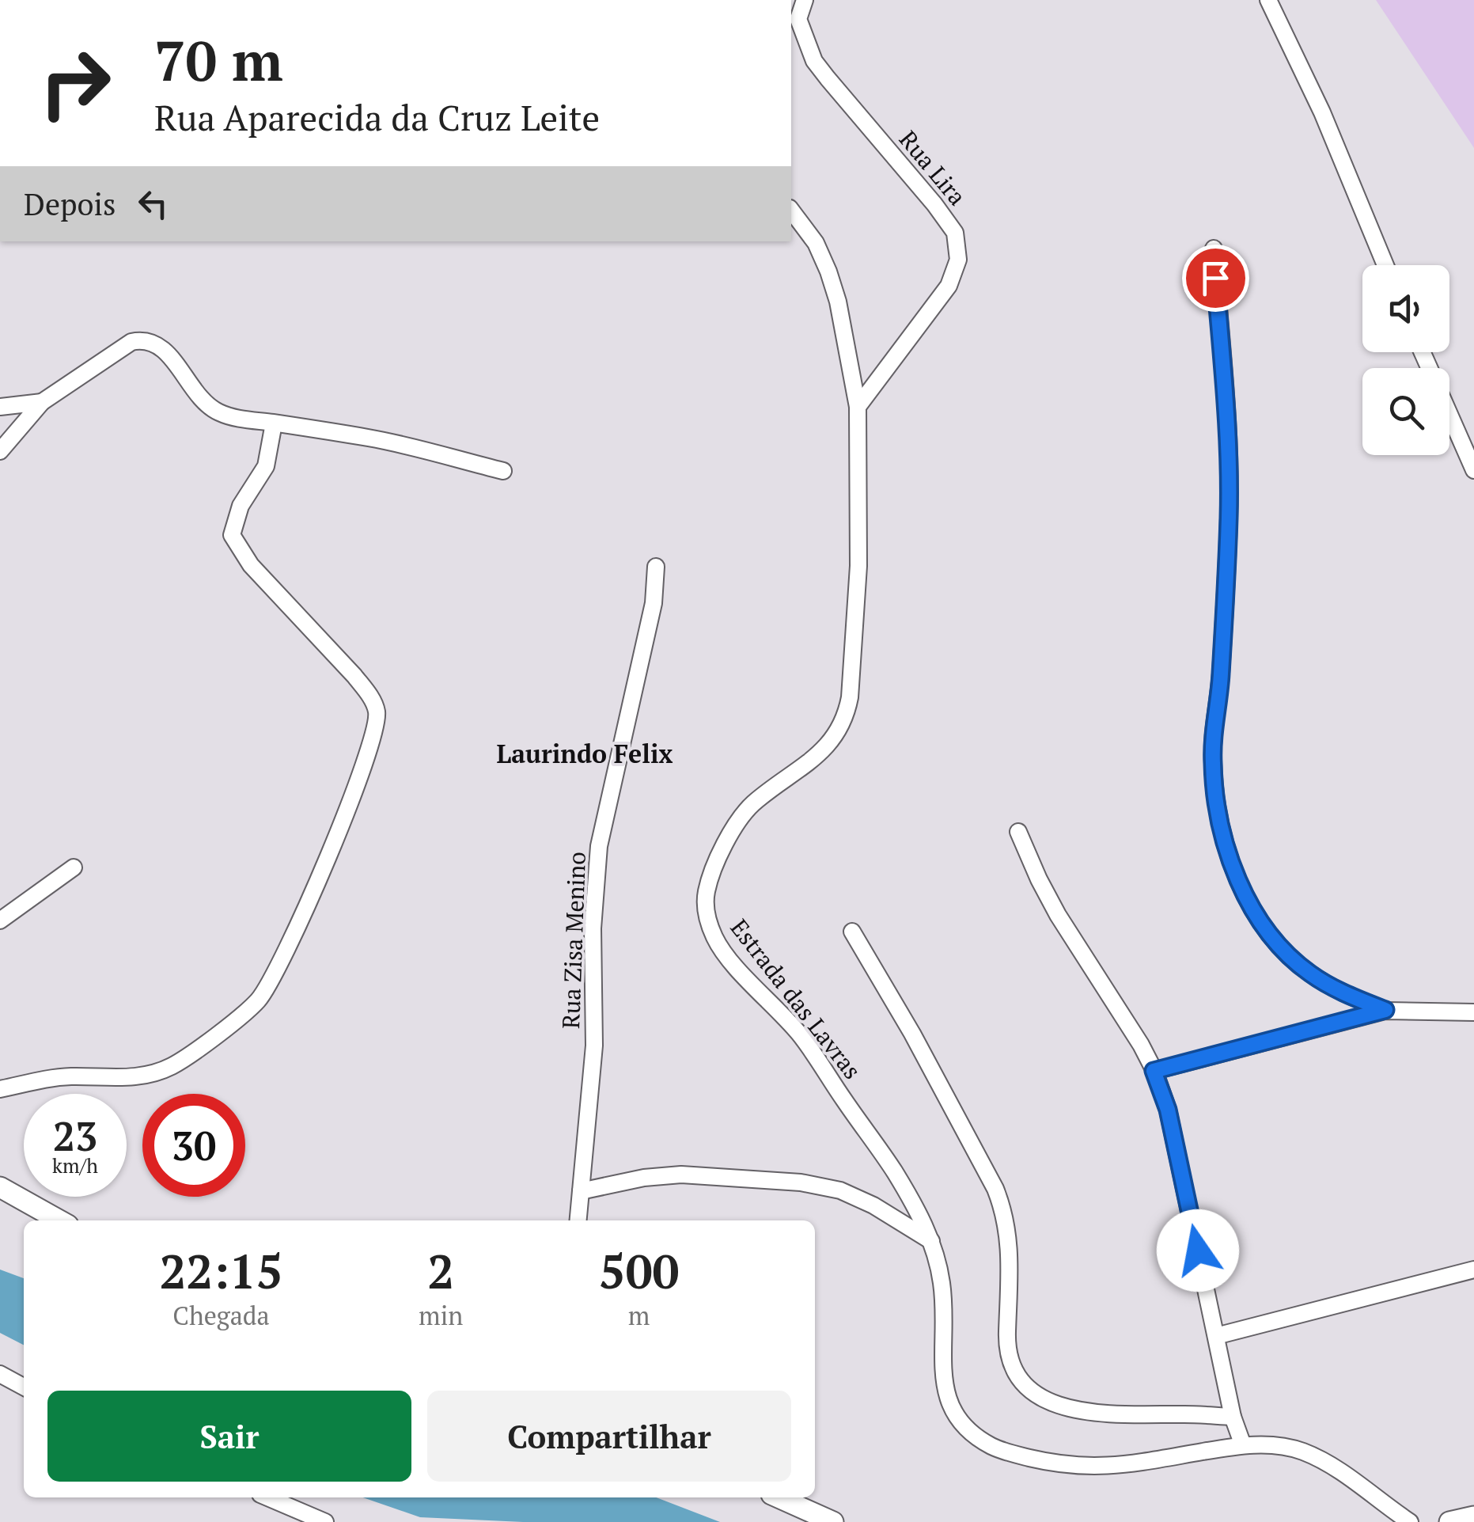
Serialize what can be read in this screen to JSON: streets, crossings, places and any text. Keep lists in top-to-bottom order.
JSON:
{
  "streets": {
    "street": ["Rua Lira", "Rua Zisa Menino", "Estrada das Lavras"]
  },
  "crossings": [
    ["Rua Lira", "Estrada das Lavras"]
  ],
  "districts": ["Laurindo Felix"],
  "page": {
    "turn": ["70 m", "Rua Aparecida da Cruz Leite"],
    "then": "Depois",
    "speed": "23 km/h",
    "limit": "30",
    "eta": [
      "22:15",
      "Chegada",
      "2",
      "min",
      "500",
      "m"
    ],
    "buttons": ["Sair", "Compartilhar"]
  }
}
